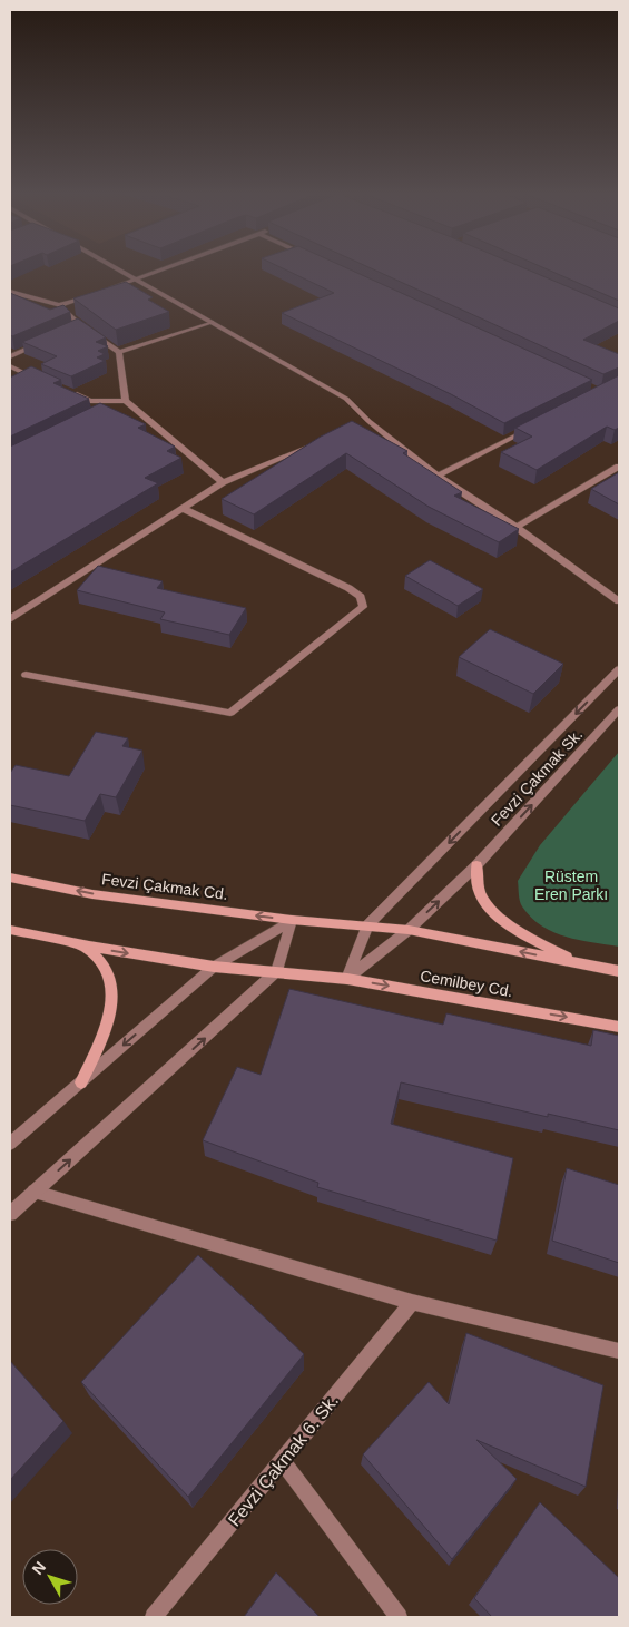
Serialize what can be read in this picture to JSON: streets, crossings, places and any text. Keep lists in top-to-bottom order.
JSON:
{
  "streets": {
    "main road": ["Fevzi Çakmak Cd.", "Cemilbey Cd."],
    "street": ["Fevzi Çakmak Sk.", "Fevzi Çakmak 6. Sk."]
  },
  "crossings": [
    ["Fevzi Çakmak Sk.", "Cemilbey Cd."]
  ],
  "parks": ["Rüstem Eren Parkı"],
  "north": "top left"
}
